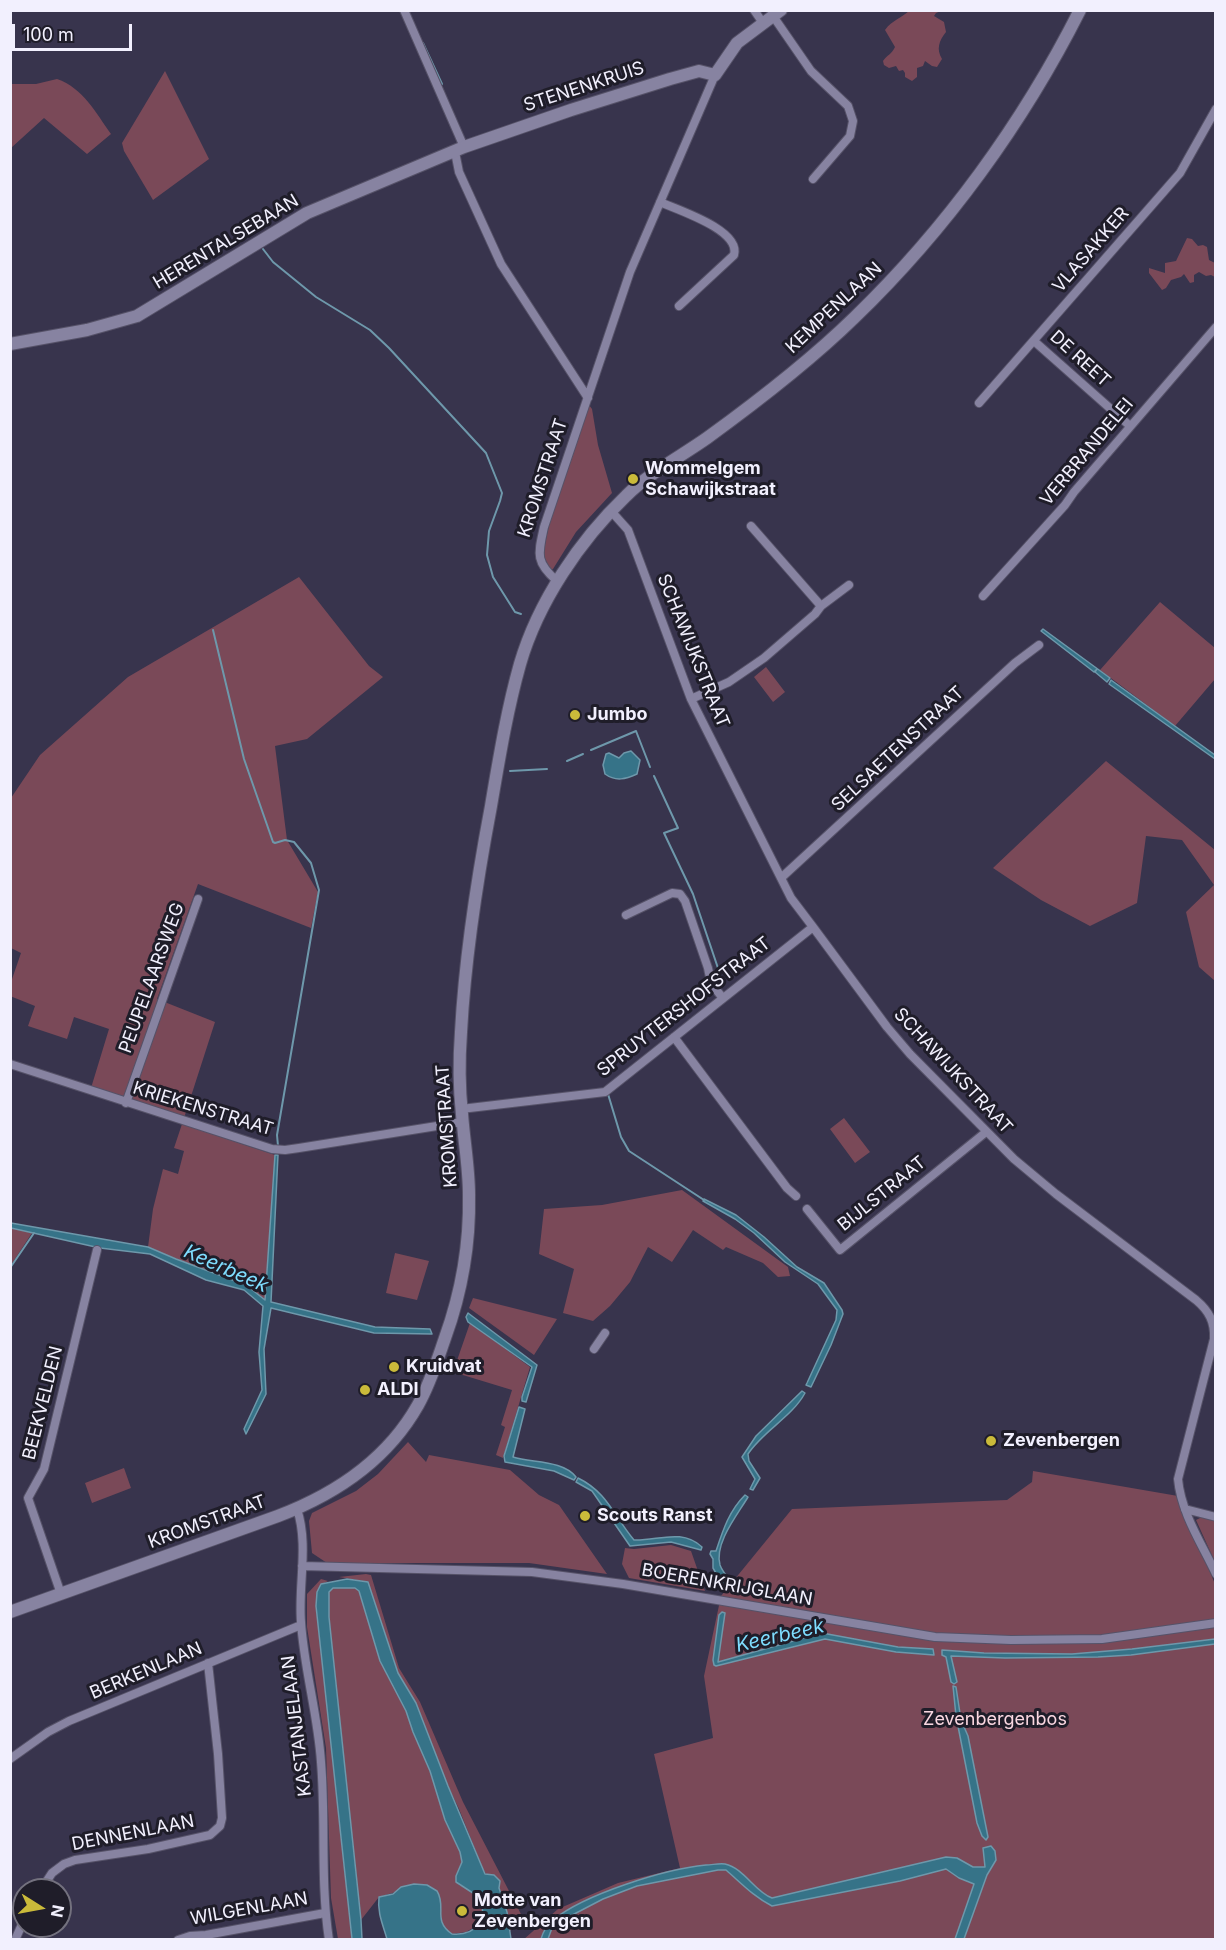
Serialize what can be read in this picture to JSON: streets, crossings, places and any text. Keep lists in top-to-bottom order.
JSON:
{
  "streets": {
    "main road": [
      "STENENKRUIS",
      "HERENTALSEBAAN",
      "KEMPENLAAN",
      "KROMSTRAAT"
    ],
    "street": [
      "VLASAKKER",
      "DE REET",
      "VERBRANDELEI",
      "SCHAWIJKSTRAAT",
      "SELSAETENSTRAAT",
      "PEUPELAARSWEG",
      "SPRUYTERSHOFSTRAAT",
      "KRIEKENSTRAAT",
      "BIJLSTRAAT",
      "BEEKVELDEN",
      "BOERENKRIJGLAAN",
      "BERKENLAAN",
      "KASTANJELAAN",
      "DENNENLAAN",
      "WILGENLAAN"
    ]
  },
  "crossings": [
    ["STENENKRUIS", "HERENTALSEBAAN"],
    ["VLASAKKER", "DE REET"],
    ["KEMPENLAAN", "KROMSTRAAT"],
    ["KEMPENLAAN", "SCHAWIJKSTRAAT"],
    ["DE REET", "VERBRANDELEI"],
    ["KROMSTRAAT", "SPRUYTERSHOFSTRAAT"],
    ["KROMSTRAAT", "KRIEKENSTRAAT"],
    ["KROMSTRAAT", "BEEKVELDEN"],
    ["KROMSTRAAT", "KASTANJELAAN"],
    ["SCHAWIJKSTRAAT", "SELSAETENSTRAAT"],
    ["SCHAWIJKSTRAAT", "SPRUYTERSHOFSTRAAT"],
    ["SCHAWIJKSTRAAT", "BIJLSTRAAT"],
    ["PEUPELAARSWEG", "KRIEKENSTRAAT"],
    ["BOERENKRIJGLAAN", "KASTANJELAAN"],
    ["BERKENLAAN", "KASTANJELAAN"],
    ["BERKENLAAN", "DENNENLAAN"],
    ["KASTANJELAAN", "WILGENLAAN"]
  ],
  "water": ["Keerbeek"],
  "parks": ["Zevenbergenbos"],
  "places": [
    "Wommelgem Schawijkstraat",
    "Jumbo",
    "Kruidvat",
    "ALDI",
    "Zevenbergen",
    "Scouts Ranst",
    "Motte van Zevenbergen"
  ],
  "scale_bar": "100 m",
  "north": "right"
}
